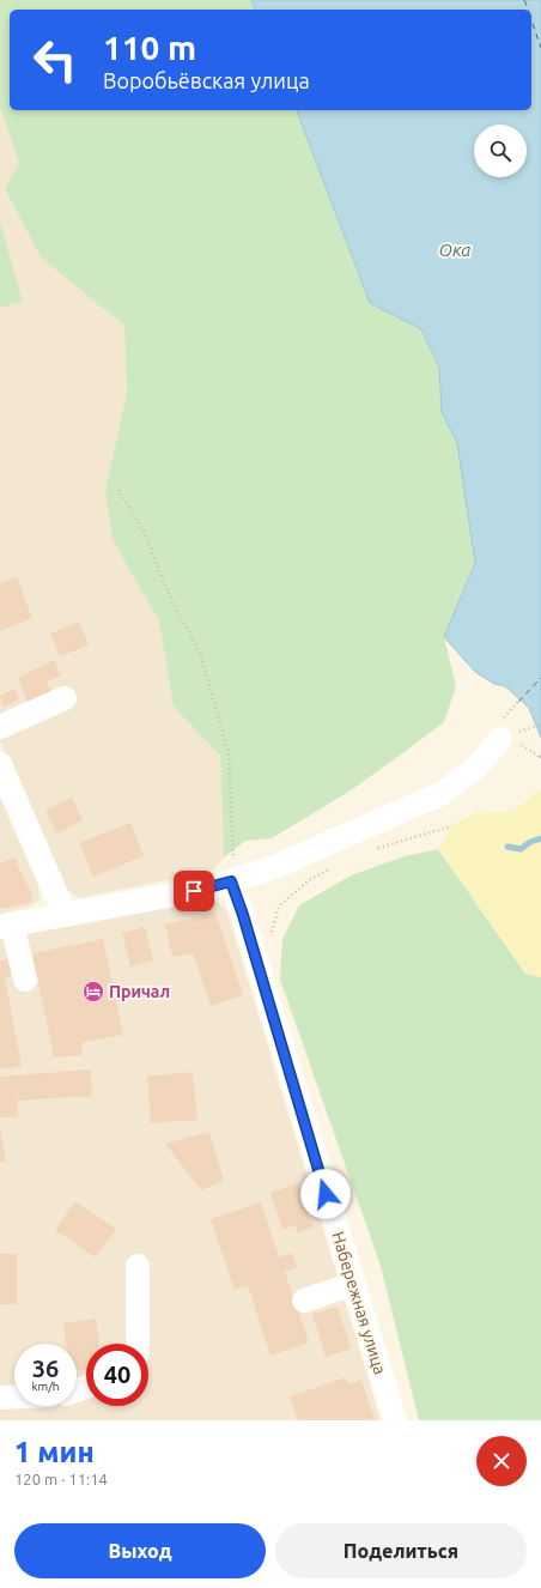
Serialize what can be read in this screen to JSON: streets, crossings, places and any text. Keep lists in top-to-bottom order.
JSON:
{
  "streets": {
    "street": ["Набережная улица"]
  },
  "water": ["Ока"],
  "places": {
    "hotel": ["Причал"]
  },
  "page": {
    "turn": ["110 m", "Воробьёвская улица"],
    "speed": "36 km/h",
    "limit": "40",
    "heading": ["1 мин", "120 m · 11:14"],
    "buttons": ["Выход", "Поделиться"]
  }
}
